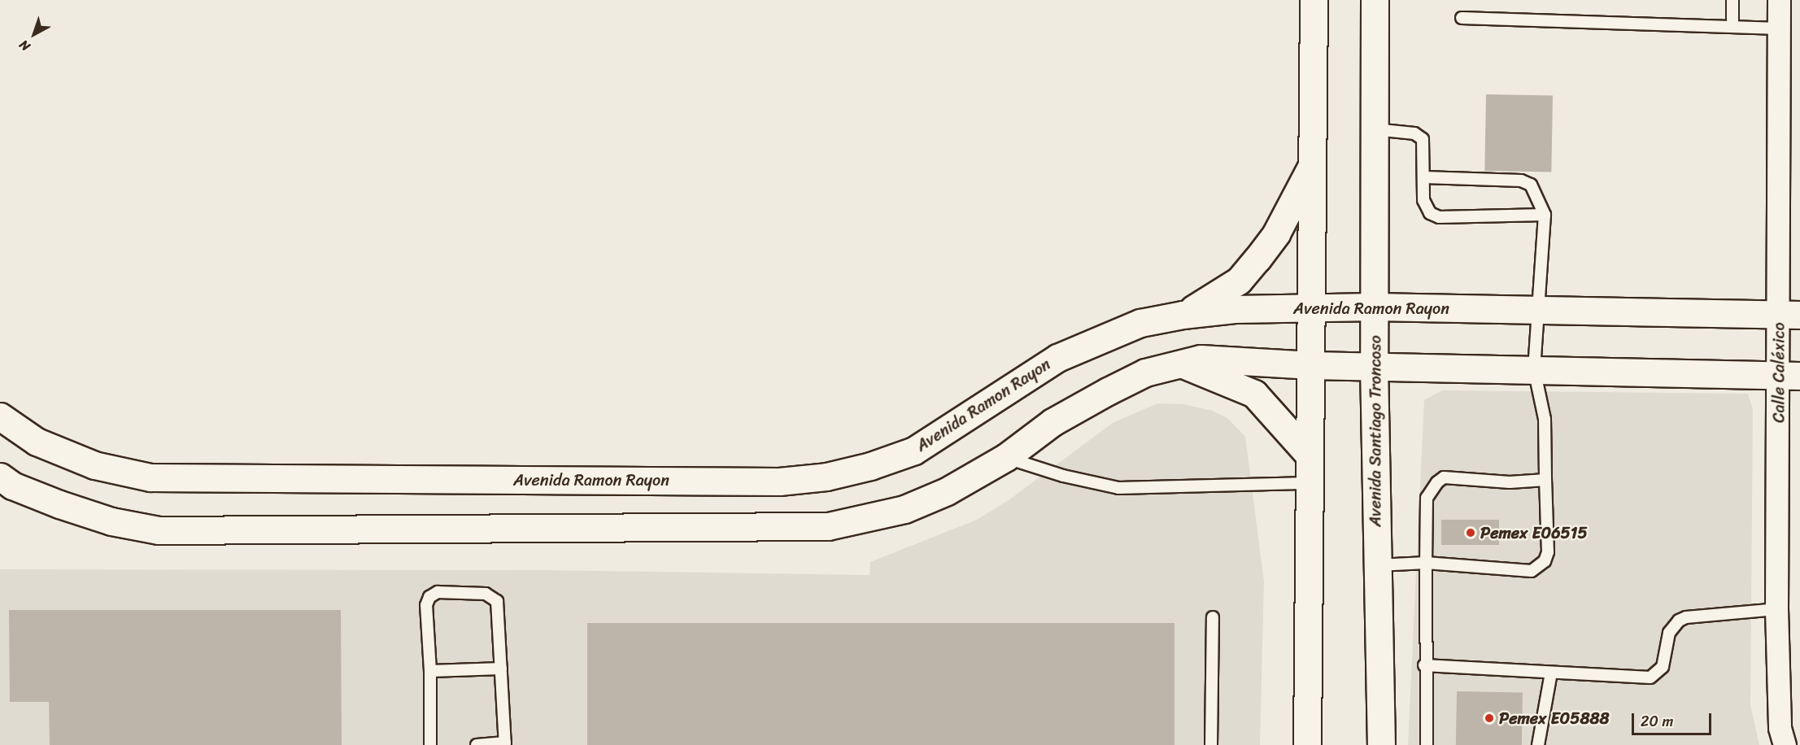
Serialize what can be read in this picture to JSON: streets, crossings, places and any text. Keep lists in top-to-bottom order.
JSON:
{
  "streets": {
    "main road": ["Avenida Ramon Rayon", "Avenida Santiago Troncoso"],
    "street": ["Calle Caléxico"]
  },
  "crossings": [
    ["Avenida Ramon Rayon", "Calle Caléxico"],
    ["Avenida Ramon Rayon", "Avenida Santiago Troncoso"]
  ],
  "places": ["Pemex E06515", "Pemex E05888"],
  "scale_bar": "20 m",
  "north": "bottom left"
}
